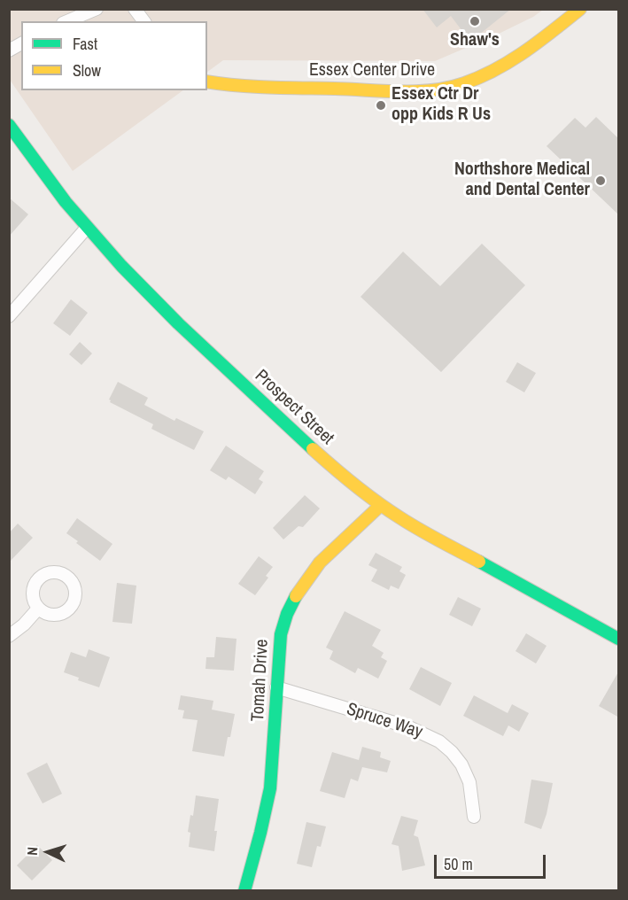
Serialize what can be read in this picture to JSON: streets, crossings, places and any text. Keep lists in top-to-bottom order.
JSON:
{
  "streets": {
    "street": [
      "Essex Center Drive",
      "Prospect Street",
      "Tomah Drive",
      "Spruce Way"
    ]
  },
  "crossings": [
    ["Prospect Street", "Tomah Drive"],
    ["Tomah Drive", "Spruce Way"]
  ],
  "places": ["Shaw's", "Essex Ctr Dr opp Kids R Us", "Northshore Medical and Dental Center"],
  "legend": ["Fast", "Slow"],
  "scale_bar": "50 m",
  "north": "left"
}
